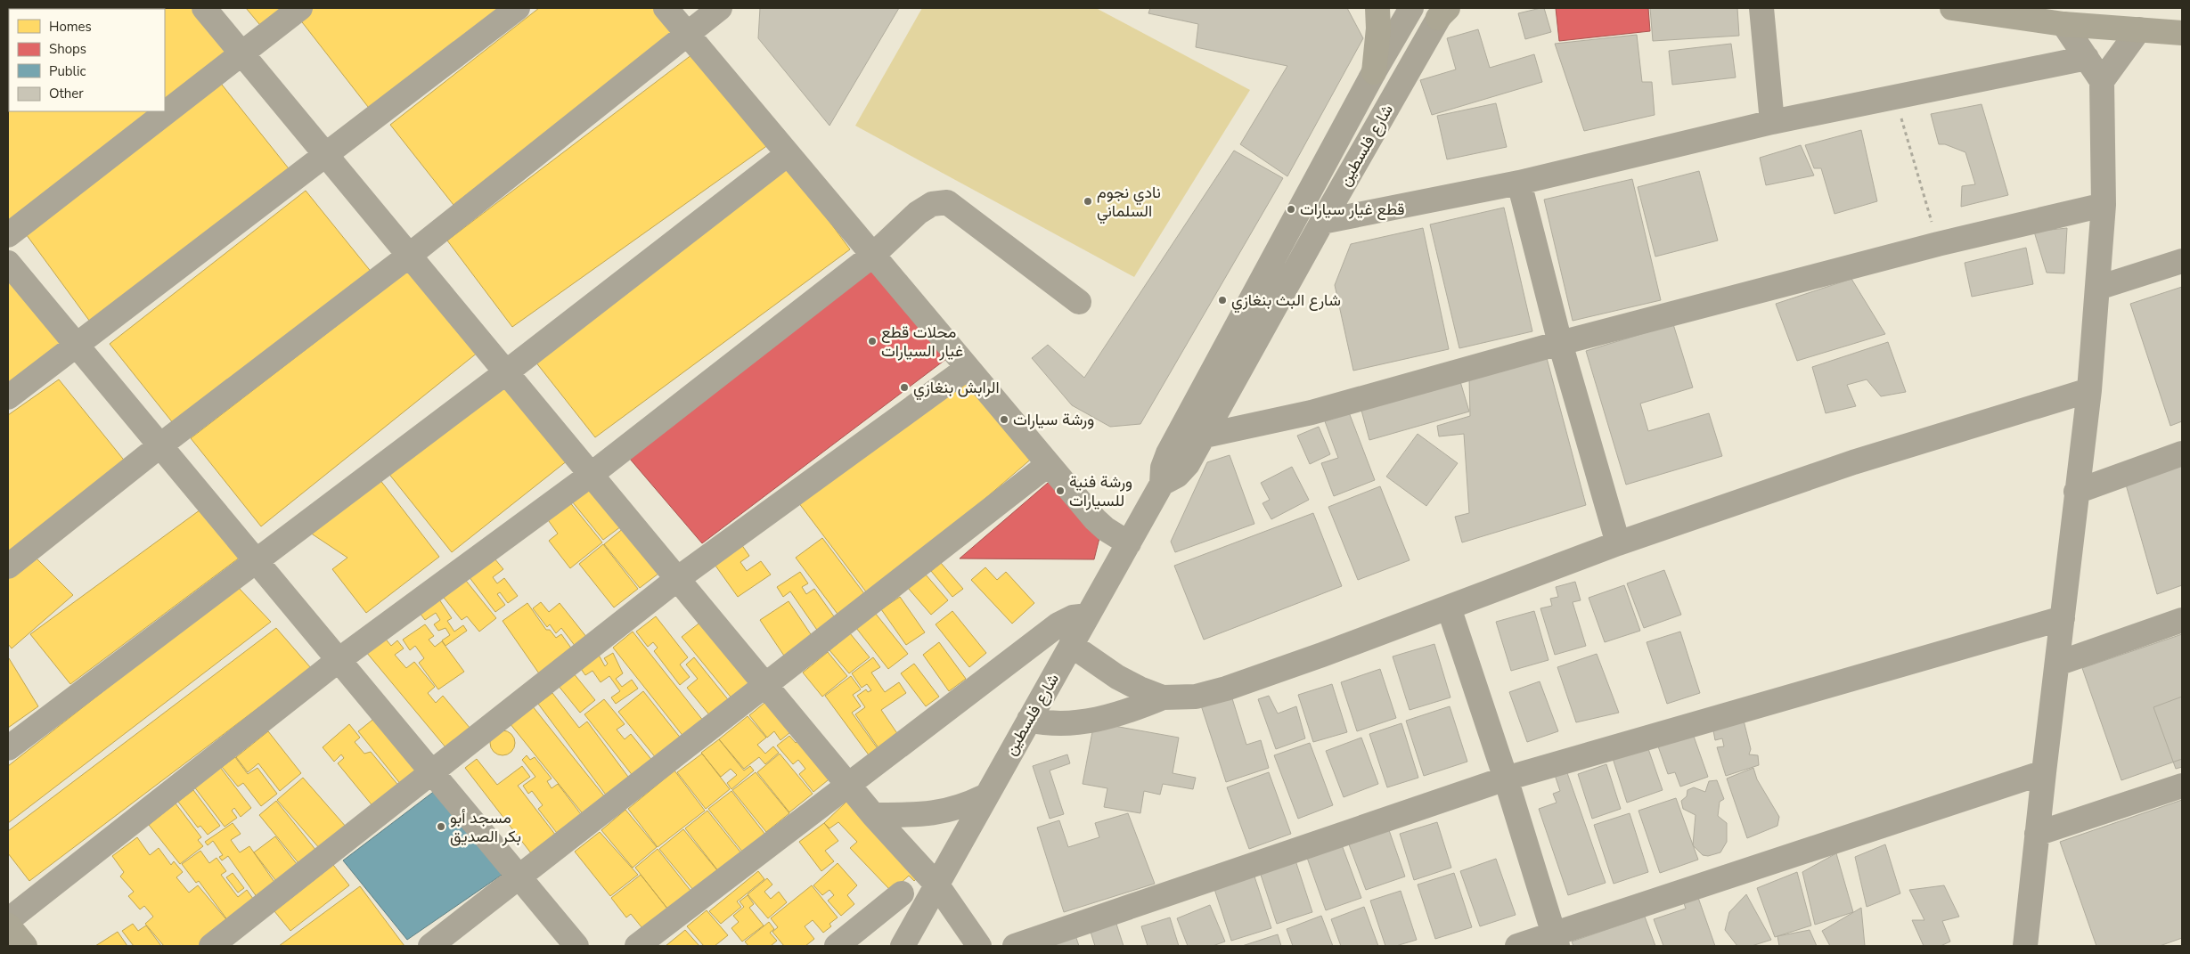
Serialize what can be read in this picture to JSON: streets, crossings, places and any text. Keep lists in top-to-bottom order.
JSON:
{
  "streets": {
    "street": ["شارع فلسطين"]
  },
  "places": [
    "نادي نجوم السلماني",
    "قطع غيار سيارات",
    "شارع البث بنغازي",
    "محلات قطع غيار السيارات",
    "الرابش بنغازي",
    "ورشة سيارات",
    "ورشة فنية للسيارات",
    "مسجد أبو بكر الصديق"
  ],
  "legend": [
    "Homes",
    "Shops",
    "Public",
    "Other"
  ]
}
